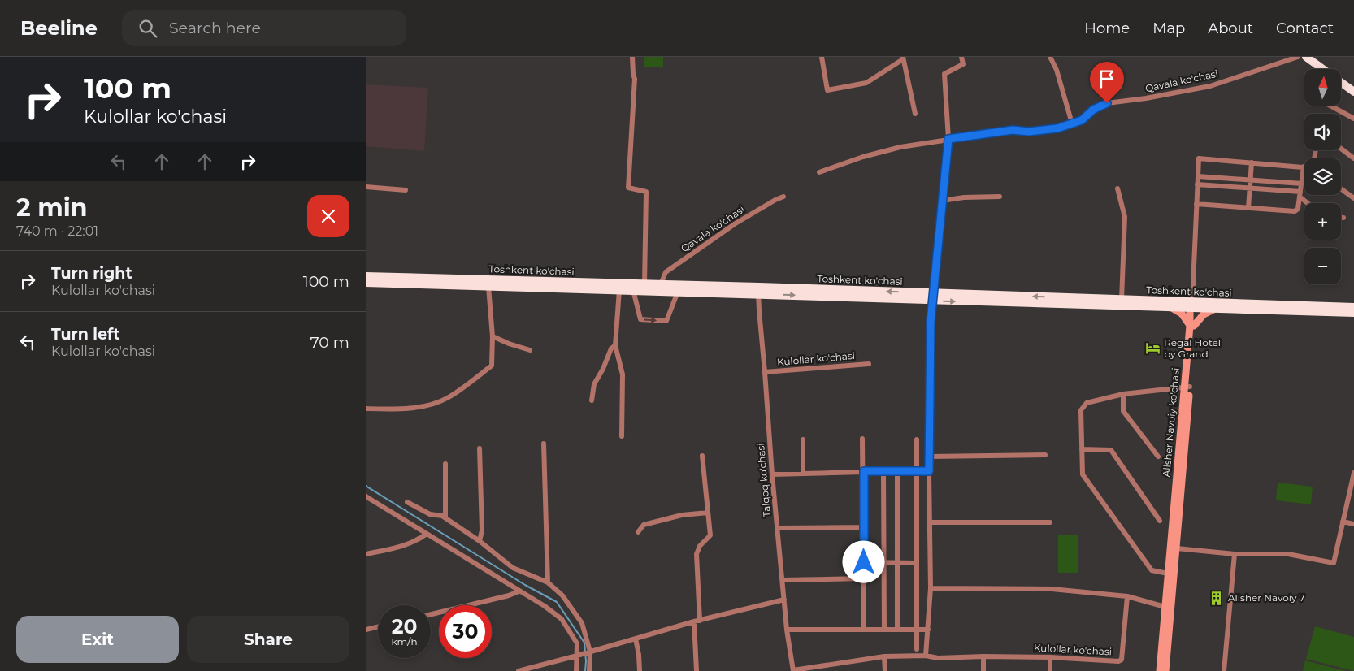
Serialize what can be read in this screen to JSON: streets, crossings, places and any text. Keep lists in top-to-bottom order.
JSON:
{
  "streets": {
    "highway": ["Toshkent ko'chasi"],
    "main road": ["Alisher Navoiy ko'chasi"],
    "street": ["Qavala ko'chasi", "Kulollar ko'chasi", "Talqoq ko'chasi"]
  },
  "crossings": [
    ["Qavala ko'chasi", "Toshkent ko'chasi"],
    ["Toshkent ko'chasi", "Alisher Navoiy ko'chasi"],
    ["Toshkent ko'chasi", "Talqoq ko'chasi"],
    ["Kulollar ko'chasi", "Talqoq ko'chasi"]
  ],
  "places": {
    "hotel": ["Regal Hotel by Grand"],
    "building": ["Alisher Navoiy 7"]
  },
  "north": "top",
  "page": {
    "header": "Beeline",
    "search": "Search here",
    "nav": [
      "Home",
      "Map",
      "About",
      "Contact"
    ],
    "turn": ["100 m", "Kulollar ko'chasi"],
    "map_buttons": ["+", "−"],
    "heading": ["2 min", "740 m · 22:01"],
    "list": [
      {
        "name": "Turn right",
        "note": "Kulollar ko'chasi",
        "value": "100 m"
      },
      {
        "name": "Turn left",
        "note": "Kulollar ko'chasi",
        "value": "70 m"
      }
    ],
    "speed": "20 km/h",
    "limit": "30",
    "buttons": ["Exit", "Share"]
  }
}
